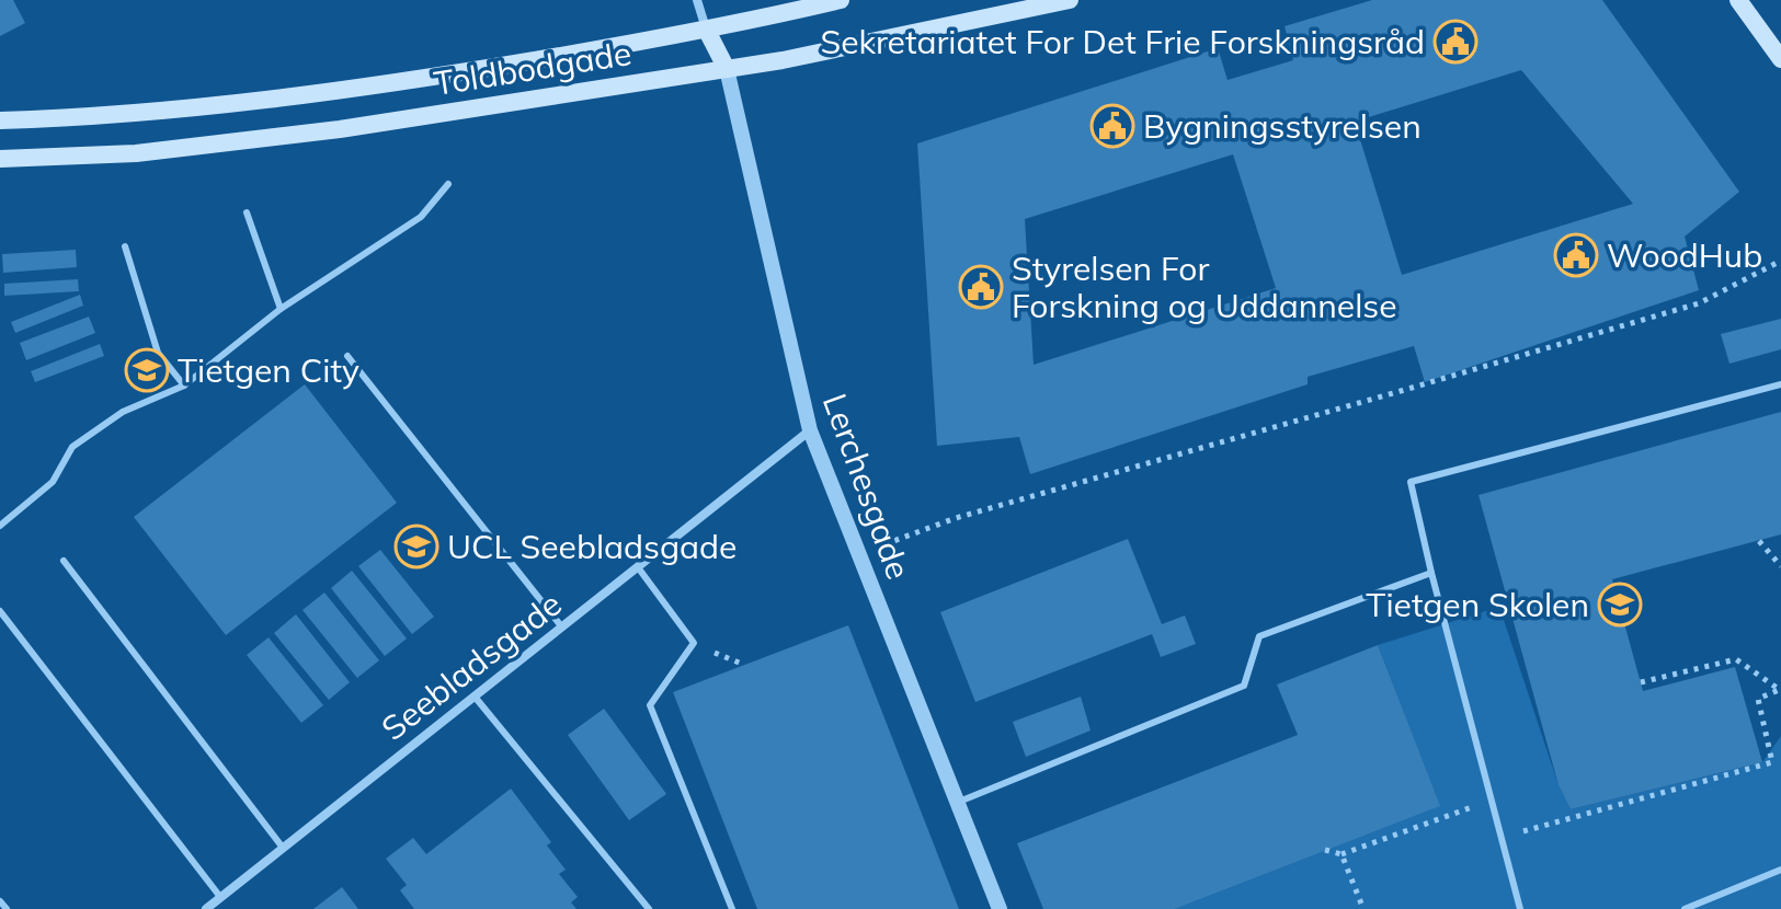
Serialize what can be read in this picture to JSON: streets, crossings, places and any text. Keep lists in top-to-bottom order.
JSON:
{
  "streets": {
    "main road": ["Toldbodgade"],
    "street": ["Lerchesgade", "Seebladsgade"]
  },
  "crossings": [
    ["Toldbodgade", "Lerchesgade"],
    ["Lerchesgade", "Seebladsgade"]
  ],
  "places": {
    "public building": [
      "Sekretariatet For Det Frie Forskningsråd",
      "Bygningsstyrelsen",
      "WoodHub",
      "Styrelsen For Forskning og Uddannelse"
    ],
    "school or university": ["Tietgen City", "UCL Seebladsgade", "Tietgen Skolen"]
  }
}
